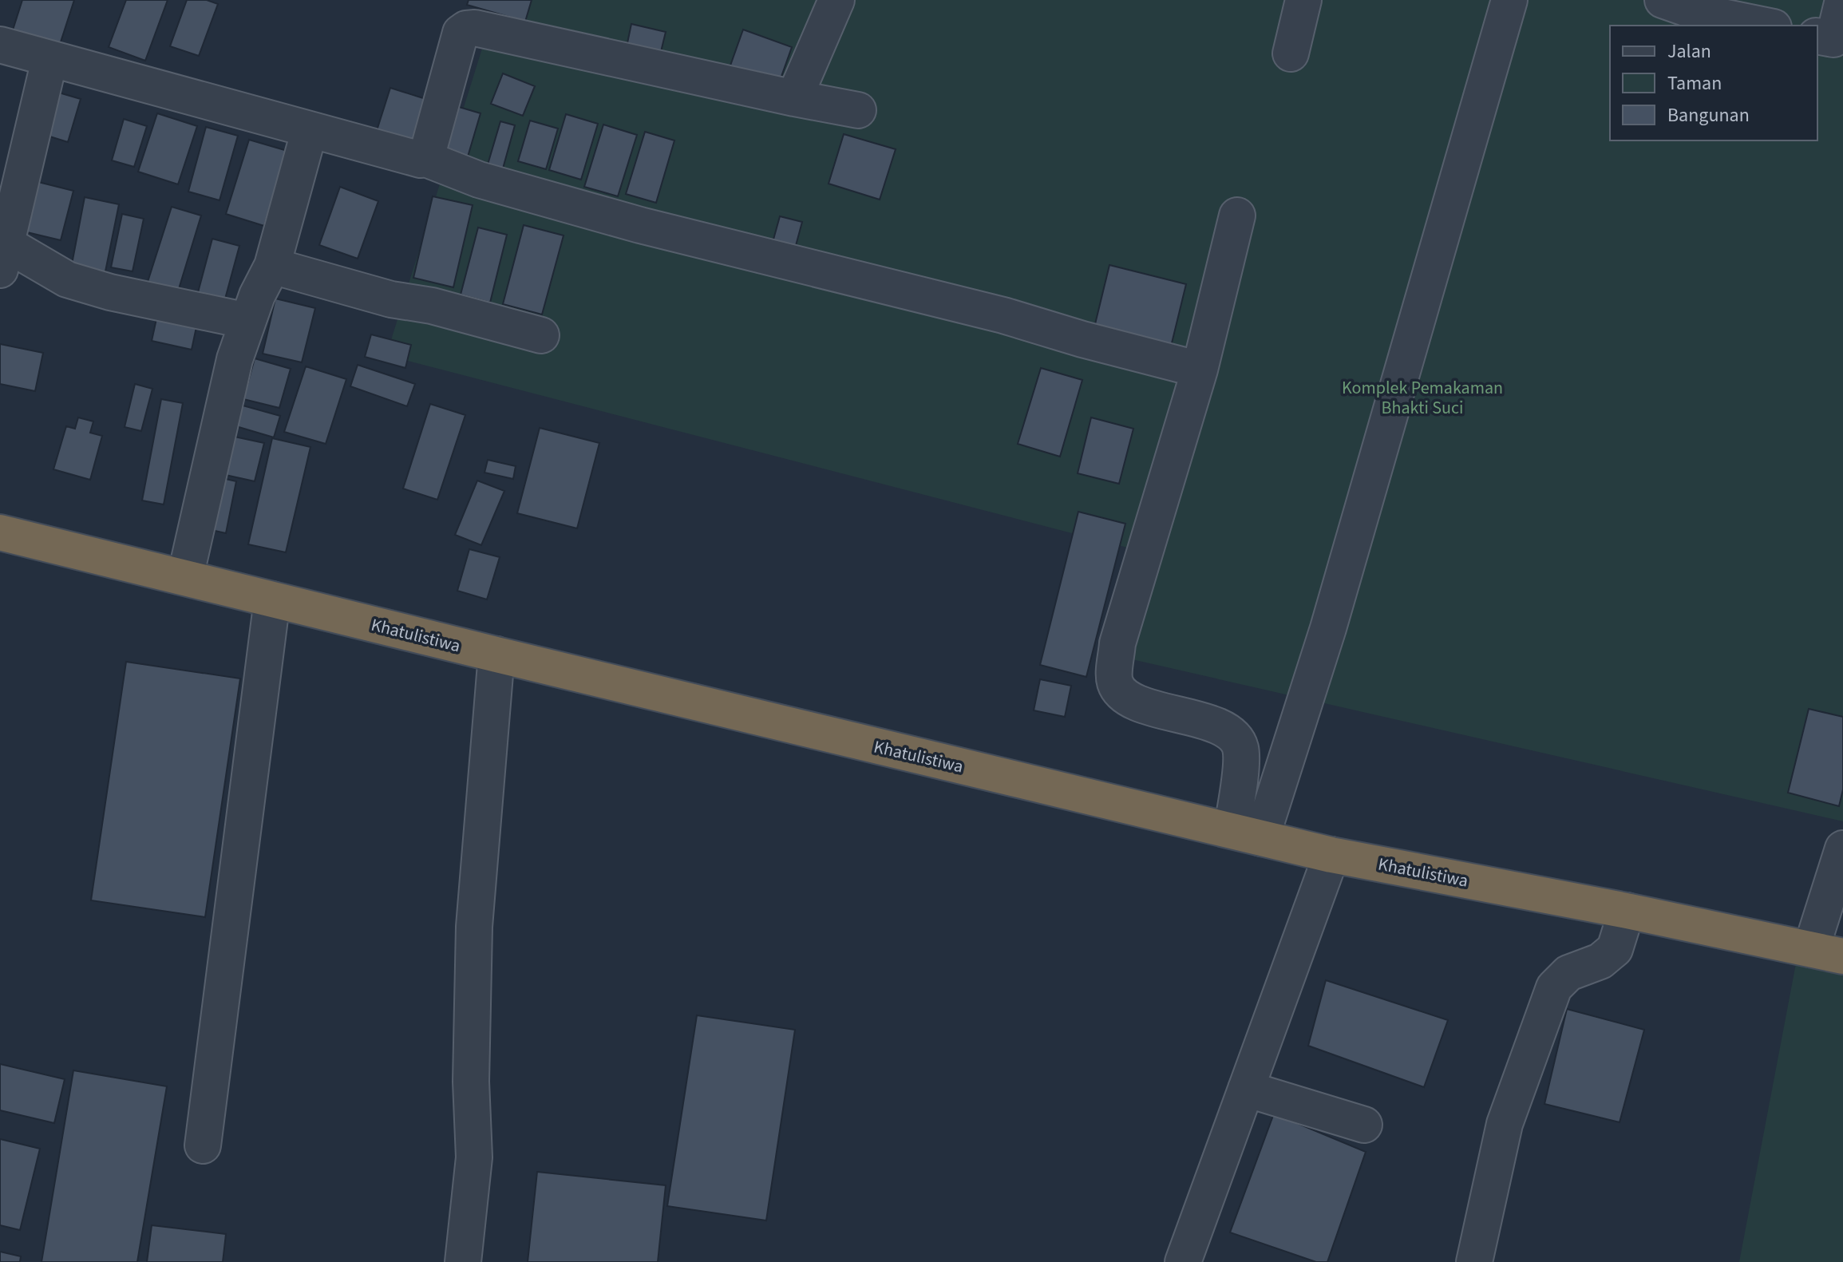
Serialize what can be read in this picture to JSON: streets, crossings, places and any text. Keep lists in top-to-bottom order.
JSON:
{
  "streets": {
    "highway": ["Khatulistiwa"]
  },
  "parks": ["Komplek Pemakaman Bhakti Suci"],
  "legend": ["Jalan", "Taman", "Bangunan"]
}
